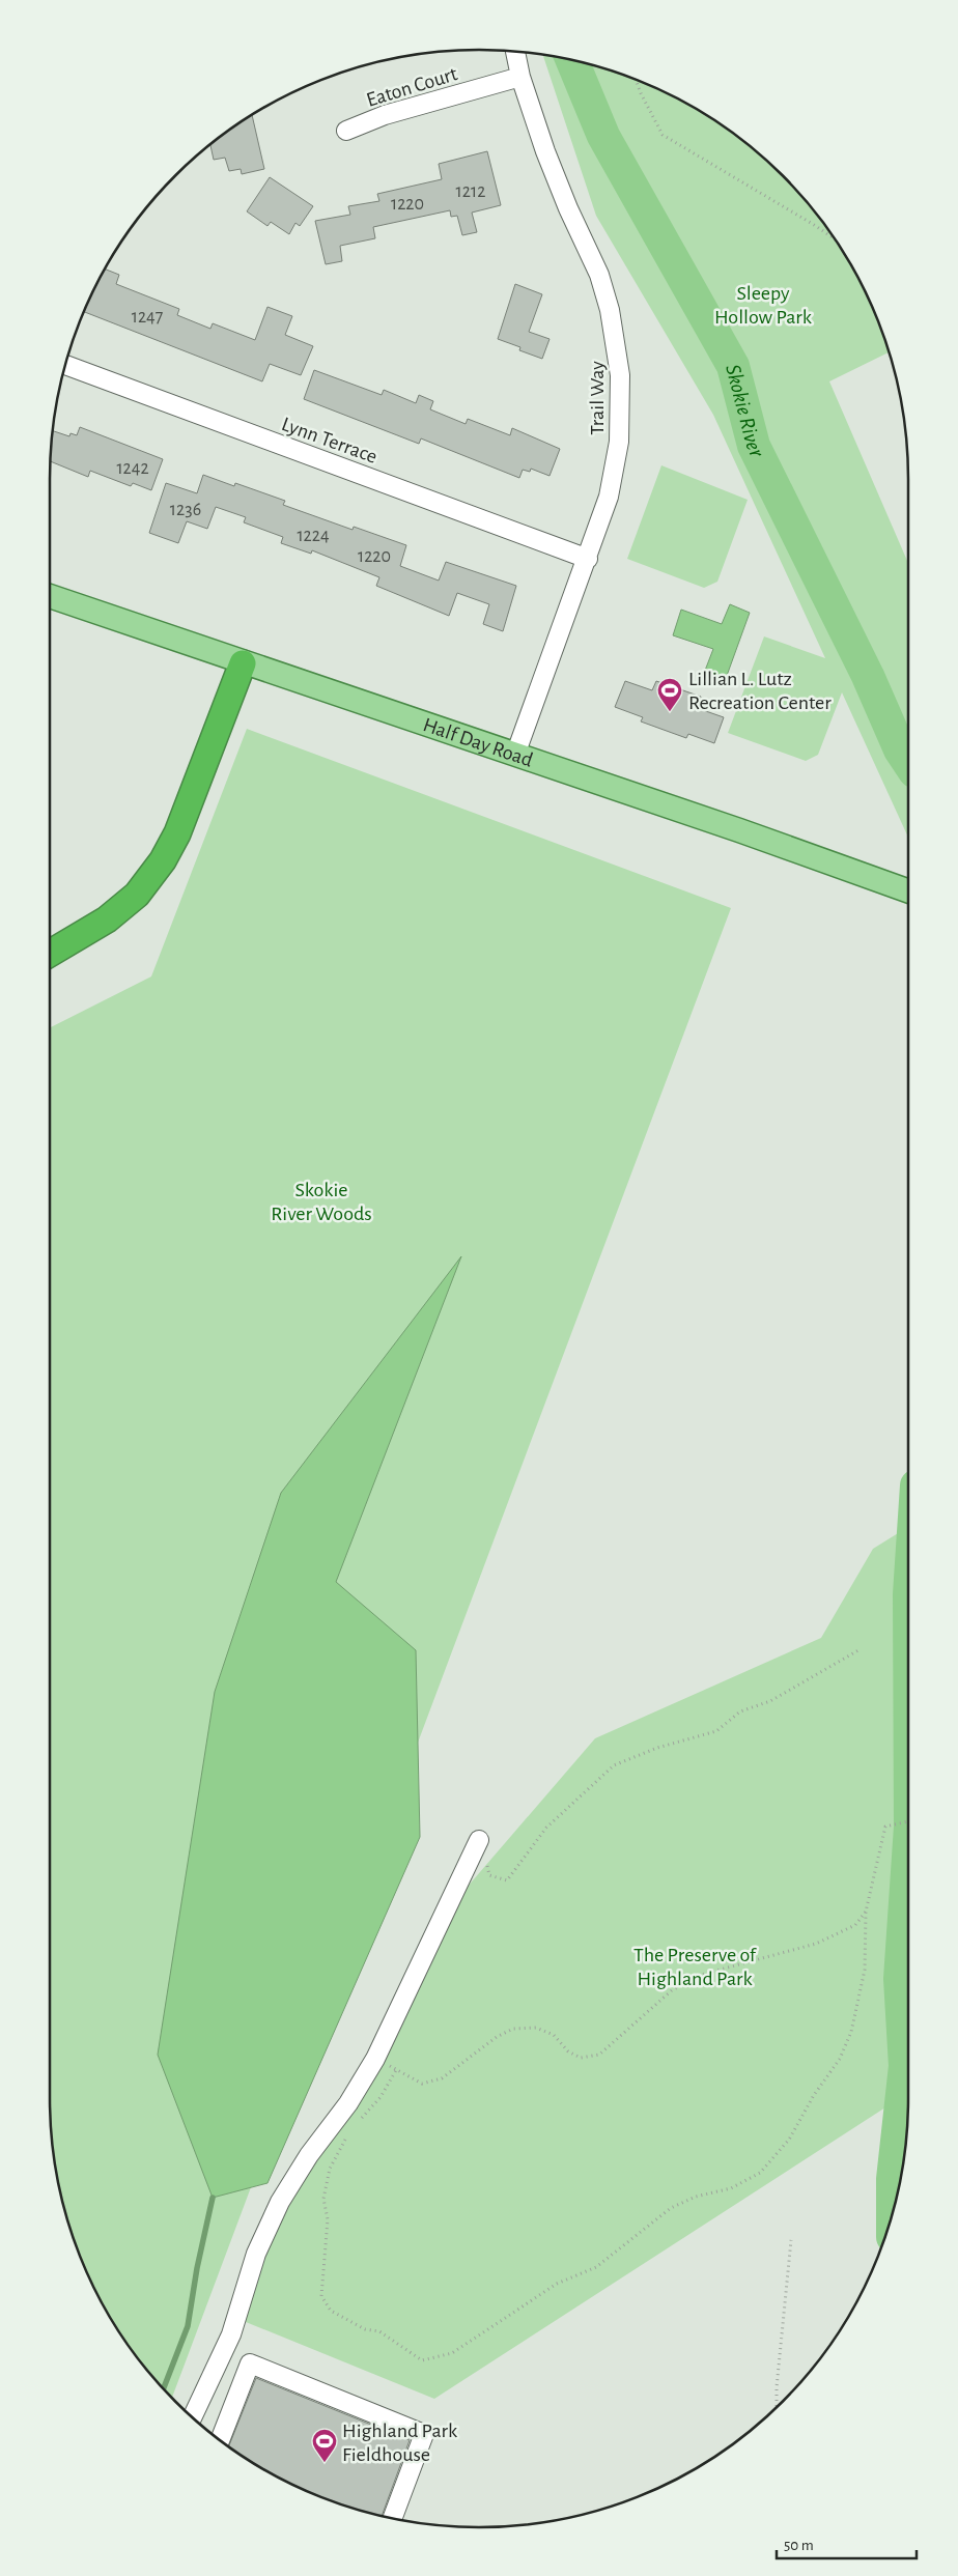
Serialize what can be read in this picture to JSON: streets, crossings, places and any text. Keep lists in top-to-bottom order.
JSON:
{
  "streets": {
    "main road": ["Half Day Road"],
    "street": ["Eaton Court", "Trail Way", "Lynn Terrace"]
  },
  "crossings": [
    ["Eaton Court", "Trail Way"],
    ["Trail Way", "Lynn Terrace"],
    ["Trail Way", "Half Day Road"]
  ],
  "water": ["Skokie River"],
  "parks": ["Sleepy Hollow Park", "Skokie River Woods", "The Preserve of Highland Park"],
  "places": {
    "sports": ["Lillian L. Lutz Recreation Center", "Highland Park Fieldhouse"]
  },
  "house_numbers": [
    "1212",
    "1220",
    "1247",
    "1242",
    "1236",
    "1224",
    "1220"
  ],
  "scale_bar": "50 m"
}
